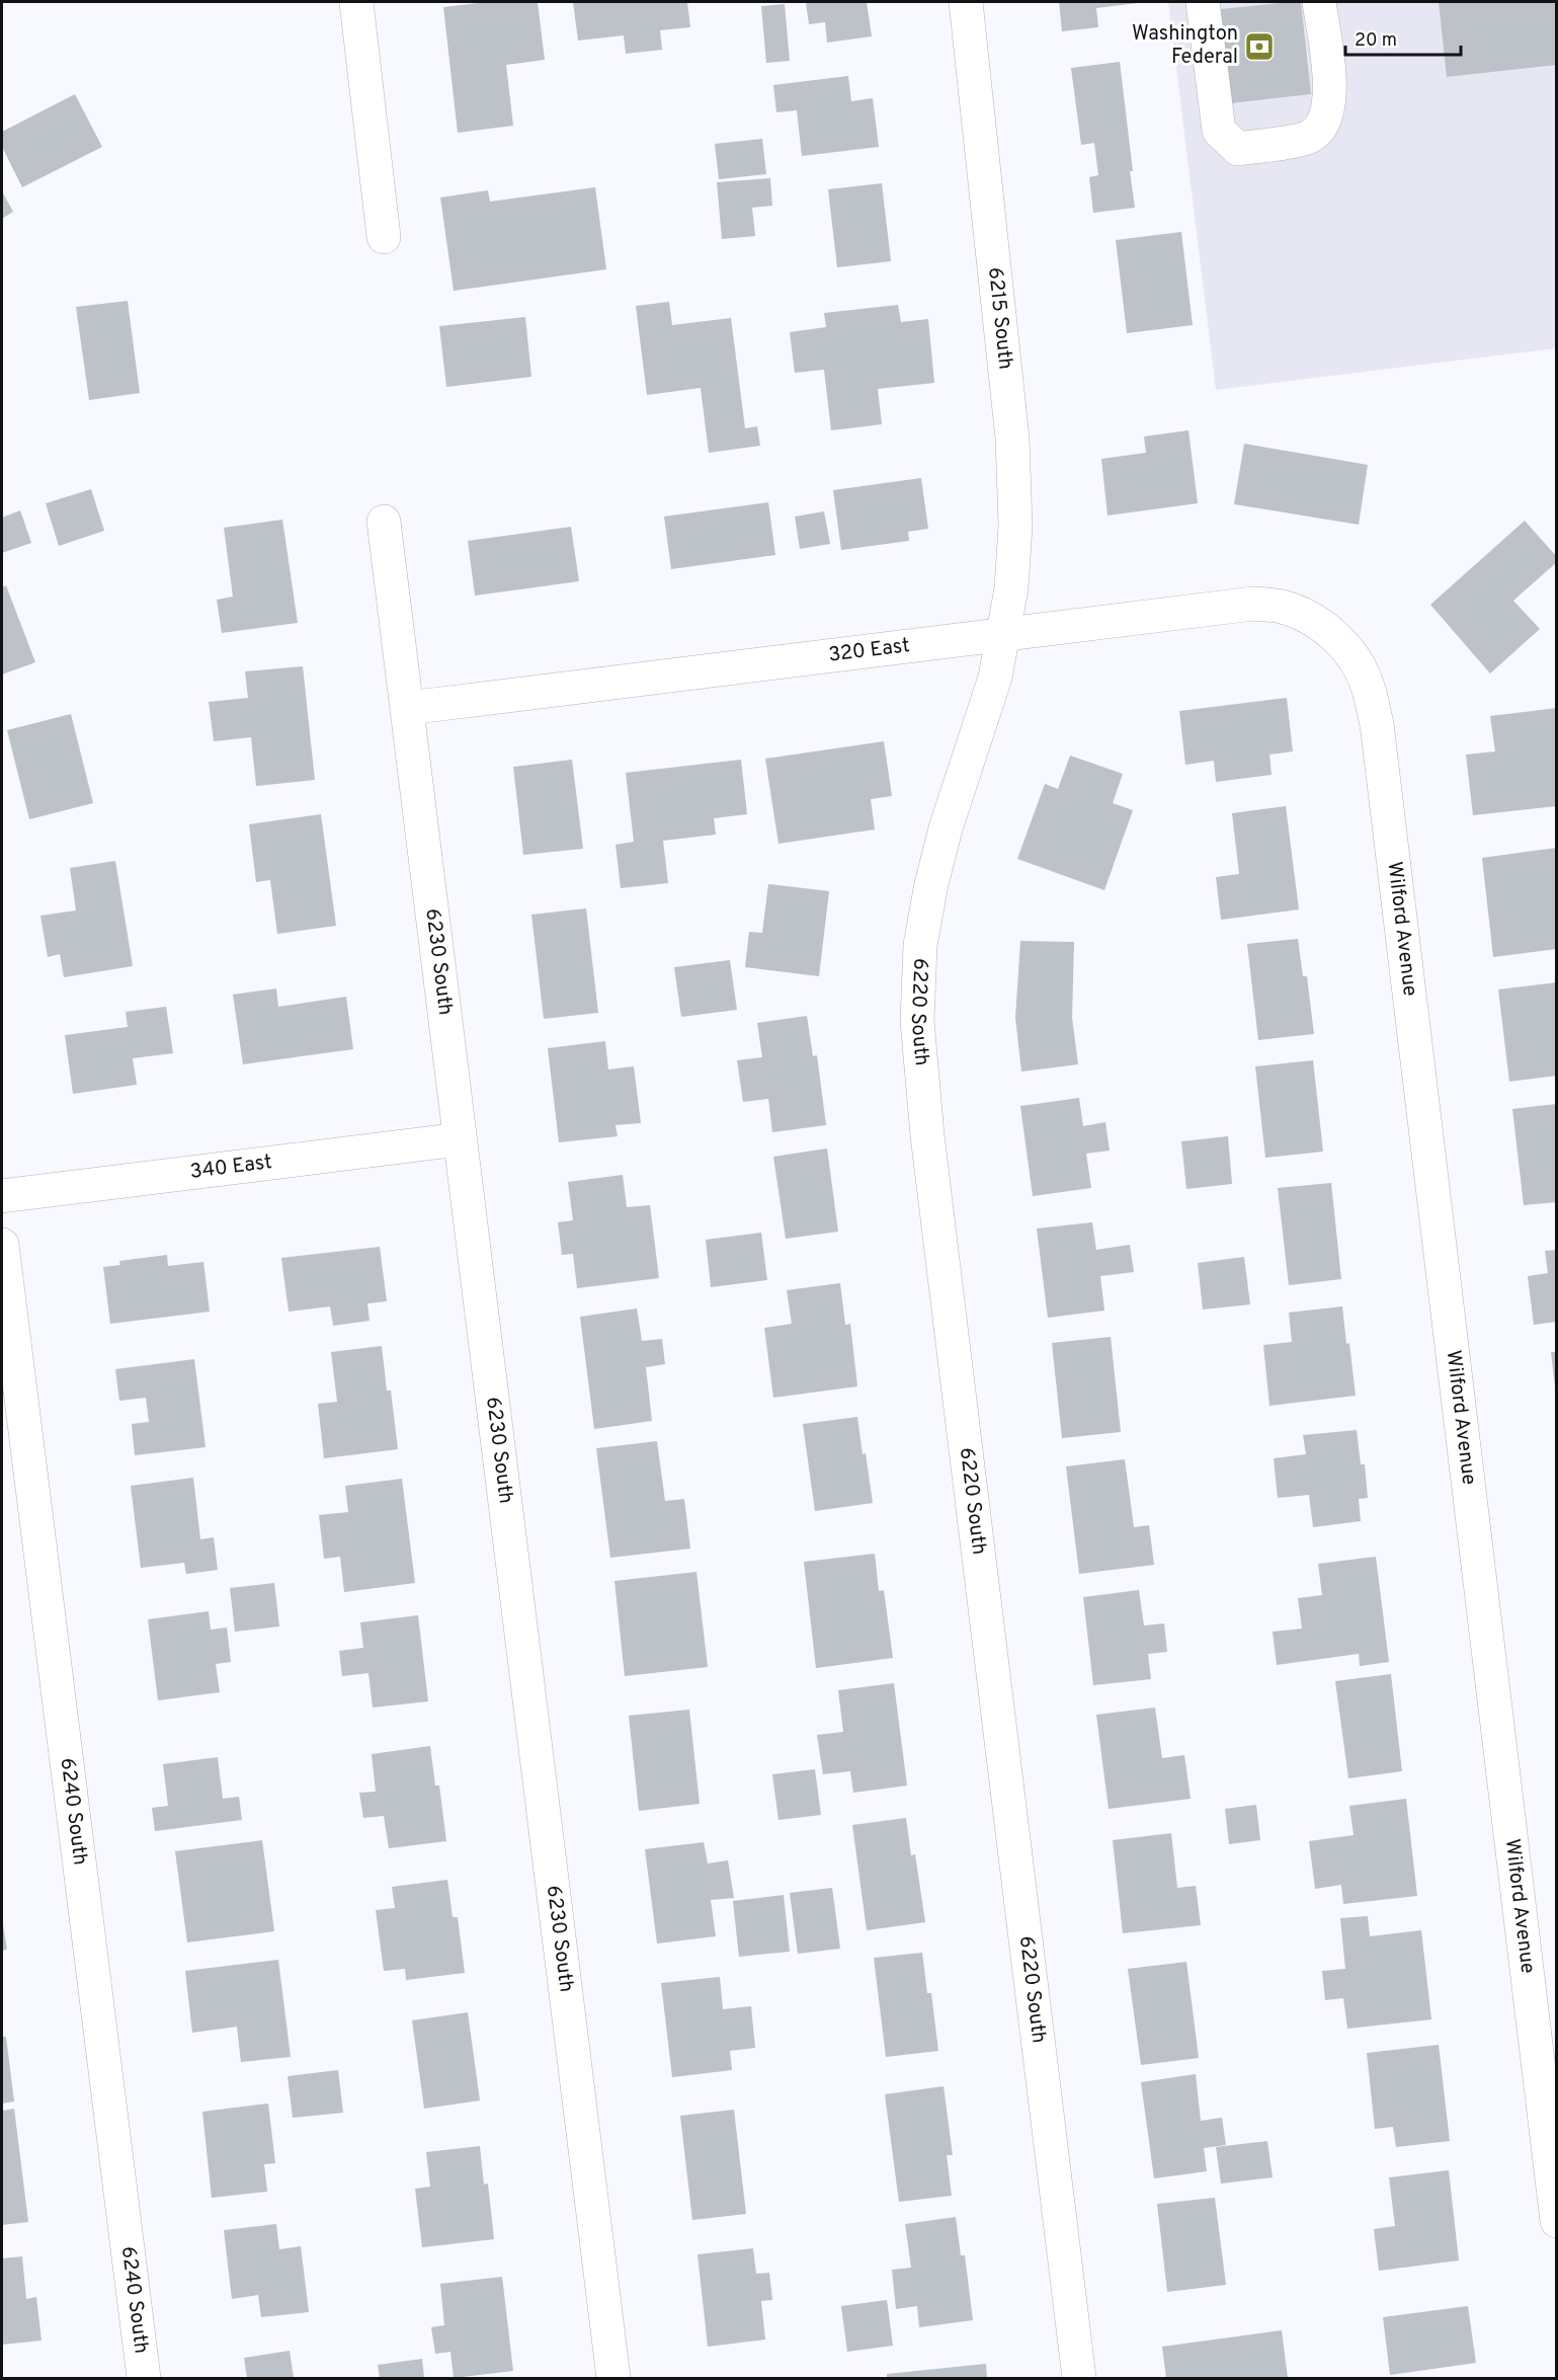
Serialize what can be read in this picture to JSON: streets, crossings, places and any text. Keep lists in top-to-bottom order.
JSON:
{
  "streets": {
    "street": [
      "6215 South",
      "320 East",
      "Wilford Avenue",
      "6230 South",
      "6220 South",
      "340 East",
      "6240 South"
    ]
  },
  "crossings": [
    ["6215 South", "320 East"],
    ["6215 South", "6220 South"],
    ["320 East", "Wilford Avenue"],
    ["320 East", "6230 South"],
    ["320 East", "6220 South"],
    ["6230 South", "340 East"]
  ],
  "places": {
    "bank": ["Washington Federal"]
  },
  "scale_bar": "20 m"
}
